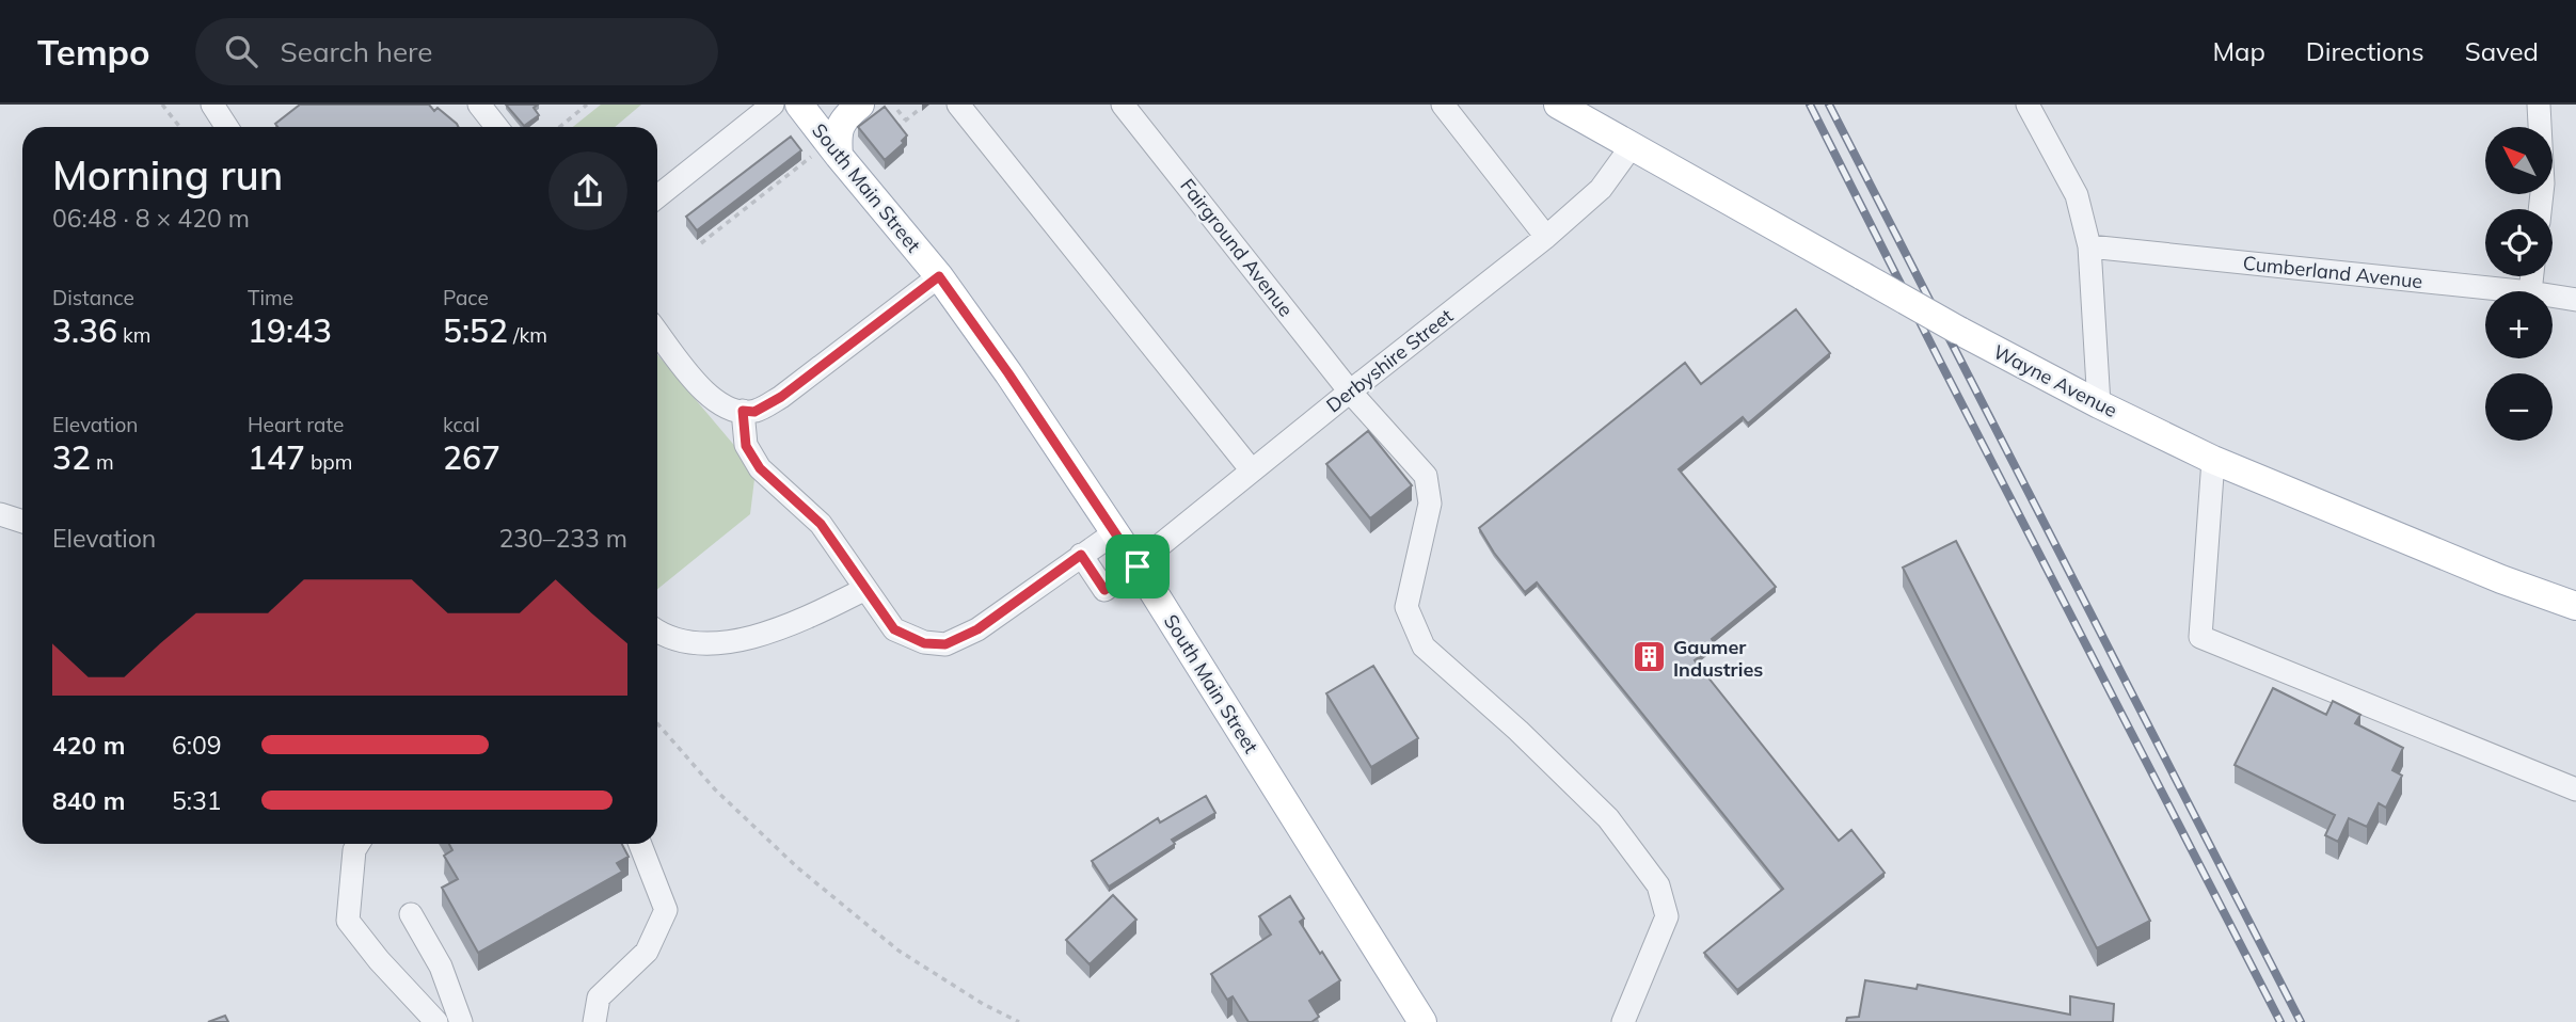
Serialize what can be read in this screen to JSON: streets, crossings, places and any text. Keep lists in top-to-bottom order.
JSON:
{
  "streets": {
    "main road": ["South Main Street", "Wayne Avenue"],
    "street": ["Fairground Avenue", "Cumberland Avenue", "Derbyshire Street"]
  },
  "crossings": [
    ["South Main Street", "Derbyshire Street"],
    ["Fairground Avenue", "Derbyshire Street"],
    ["Derbyshire Street", "Wayne Avenue"]
  ],
  "places": {
    "building": ["Gaumer Industries"]
  },
  "north": "top left",
  "page": {
    "header": "Tempo",
    "search": "Search here",
    "nav": ["Map", "Directions", "Saved"],
    "map_buttons": ["+", "−"],
    "heading": ["Morning run", "06:48 · 8 × 420 m"],
    "stats": [
      ["Distance", "3.36 km"],
      ["Time", "19:43"],
      ["Pace", "5:52 /km"],
      ["Elevation", "32 m"],
      ["Heart rate", "147 bpm"],
      ["kcal", "267"]
    ],
    "chart": ["Elevation", "230–233 m"],
    "list": [
      {
        "name": "420 m",
        "note": "6:09"
      },
      {
        "name": "840 m",
        "note": "5:31"
      }
    ]
  }
}
